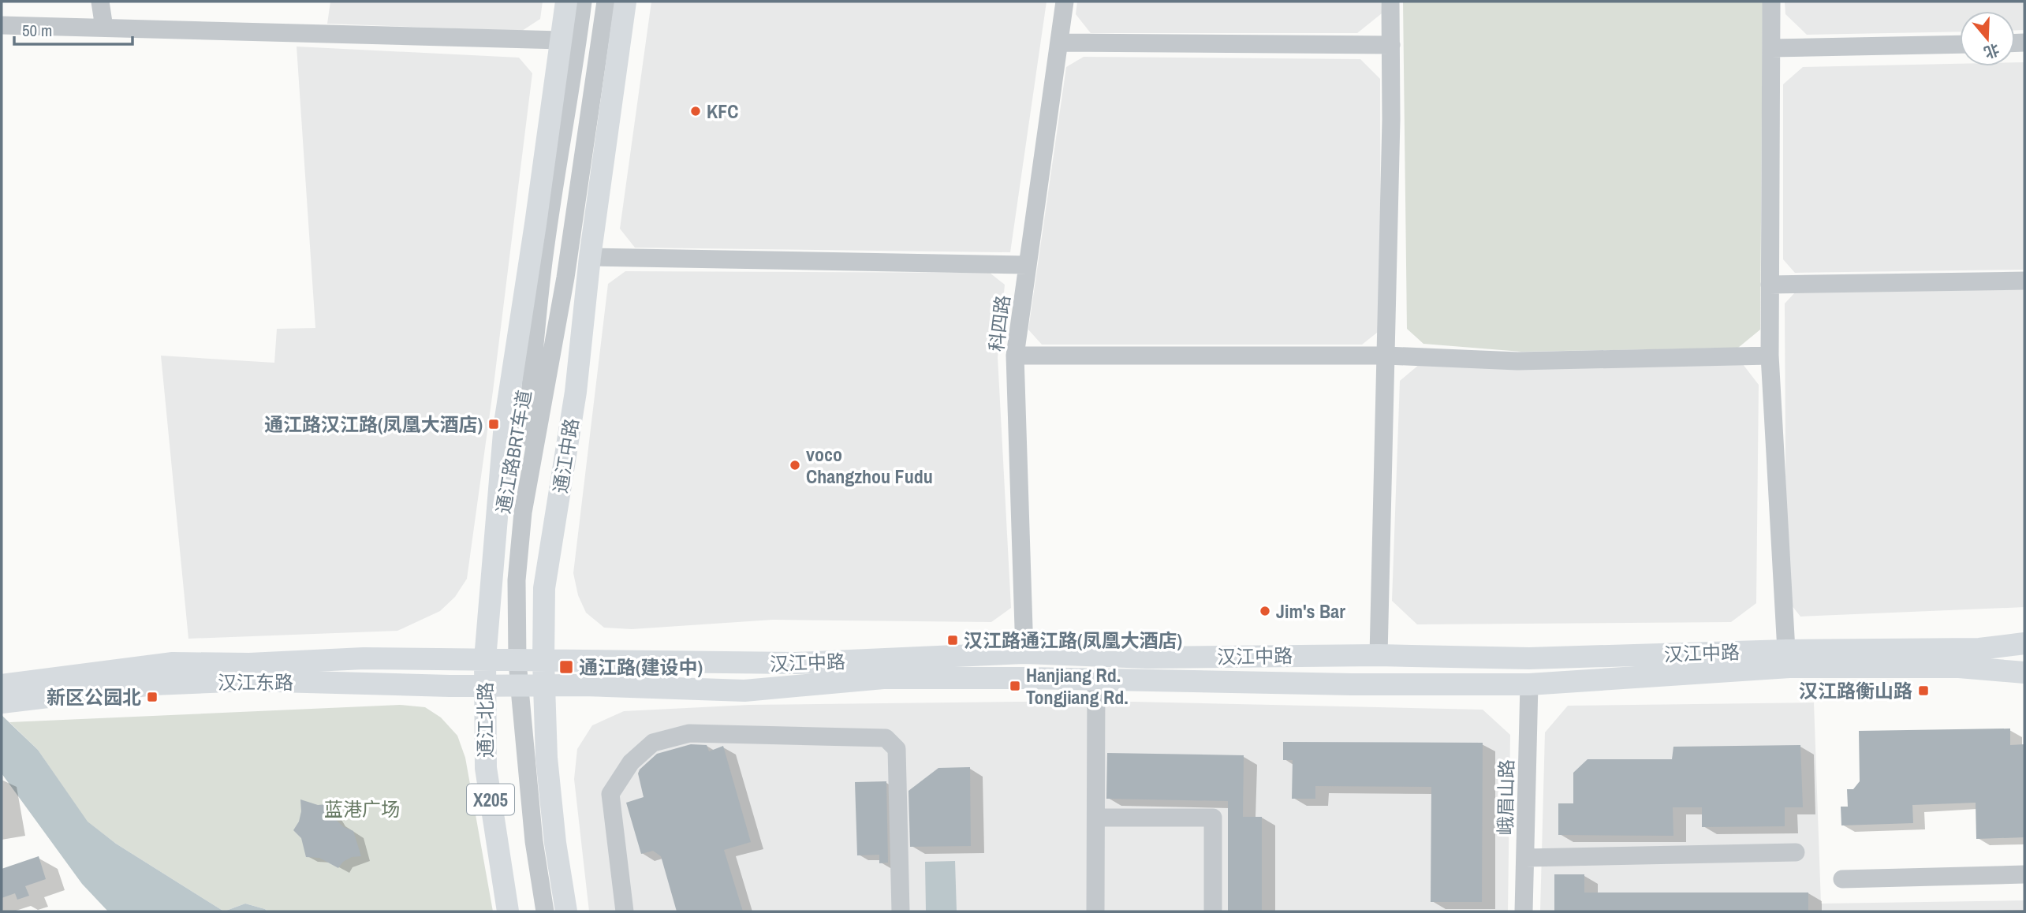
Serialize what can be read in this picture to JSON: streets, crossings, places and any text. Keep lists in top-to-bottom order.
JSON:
{
  "streets": {
    "main road": [
      "通江中路",
      "汉江中路",
      "汉江东路",
      "通江北路",
      "X205"
    ],
    "street": ["科四路", "通江路BRT车道", "峨眉山路"]
  },
  "crossings": [
    ["科四路", "汉江中路"],
    ["通江路BRT车道", "汉江中路"],
    ["通江路BRT车道", "汉江东路"],
    ["通江中路", "汉江中路"],
    ["汉江中路", "汉江东路"],
    ["汉江中路", "通江北路"],
    ["汉江中路", "峨眉山路"],
    ["汉江东路", "通江北路"]
  ],
  "parks": ["蓝港广场"],
  "places": {
    "other": ["KFC", "voco Changzhou Fudu", "Jim's Bar"],
    "transit": [
      "通江路汉江路(凤凰大酒店)",
      "汉江路通江路(凤凰大酒店)",
      "通江路(建设中)",
      "Hanjiang Rd. Tongjiang Rd.",
      "汉江路衡山路",
      "新区公园北"
    ]
  },
  "scale_bar": "50 m",
  "north": "bottom"
}
